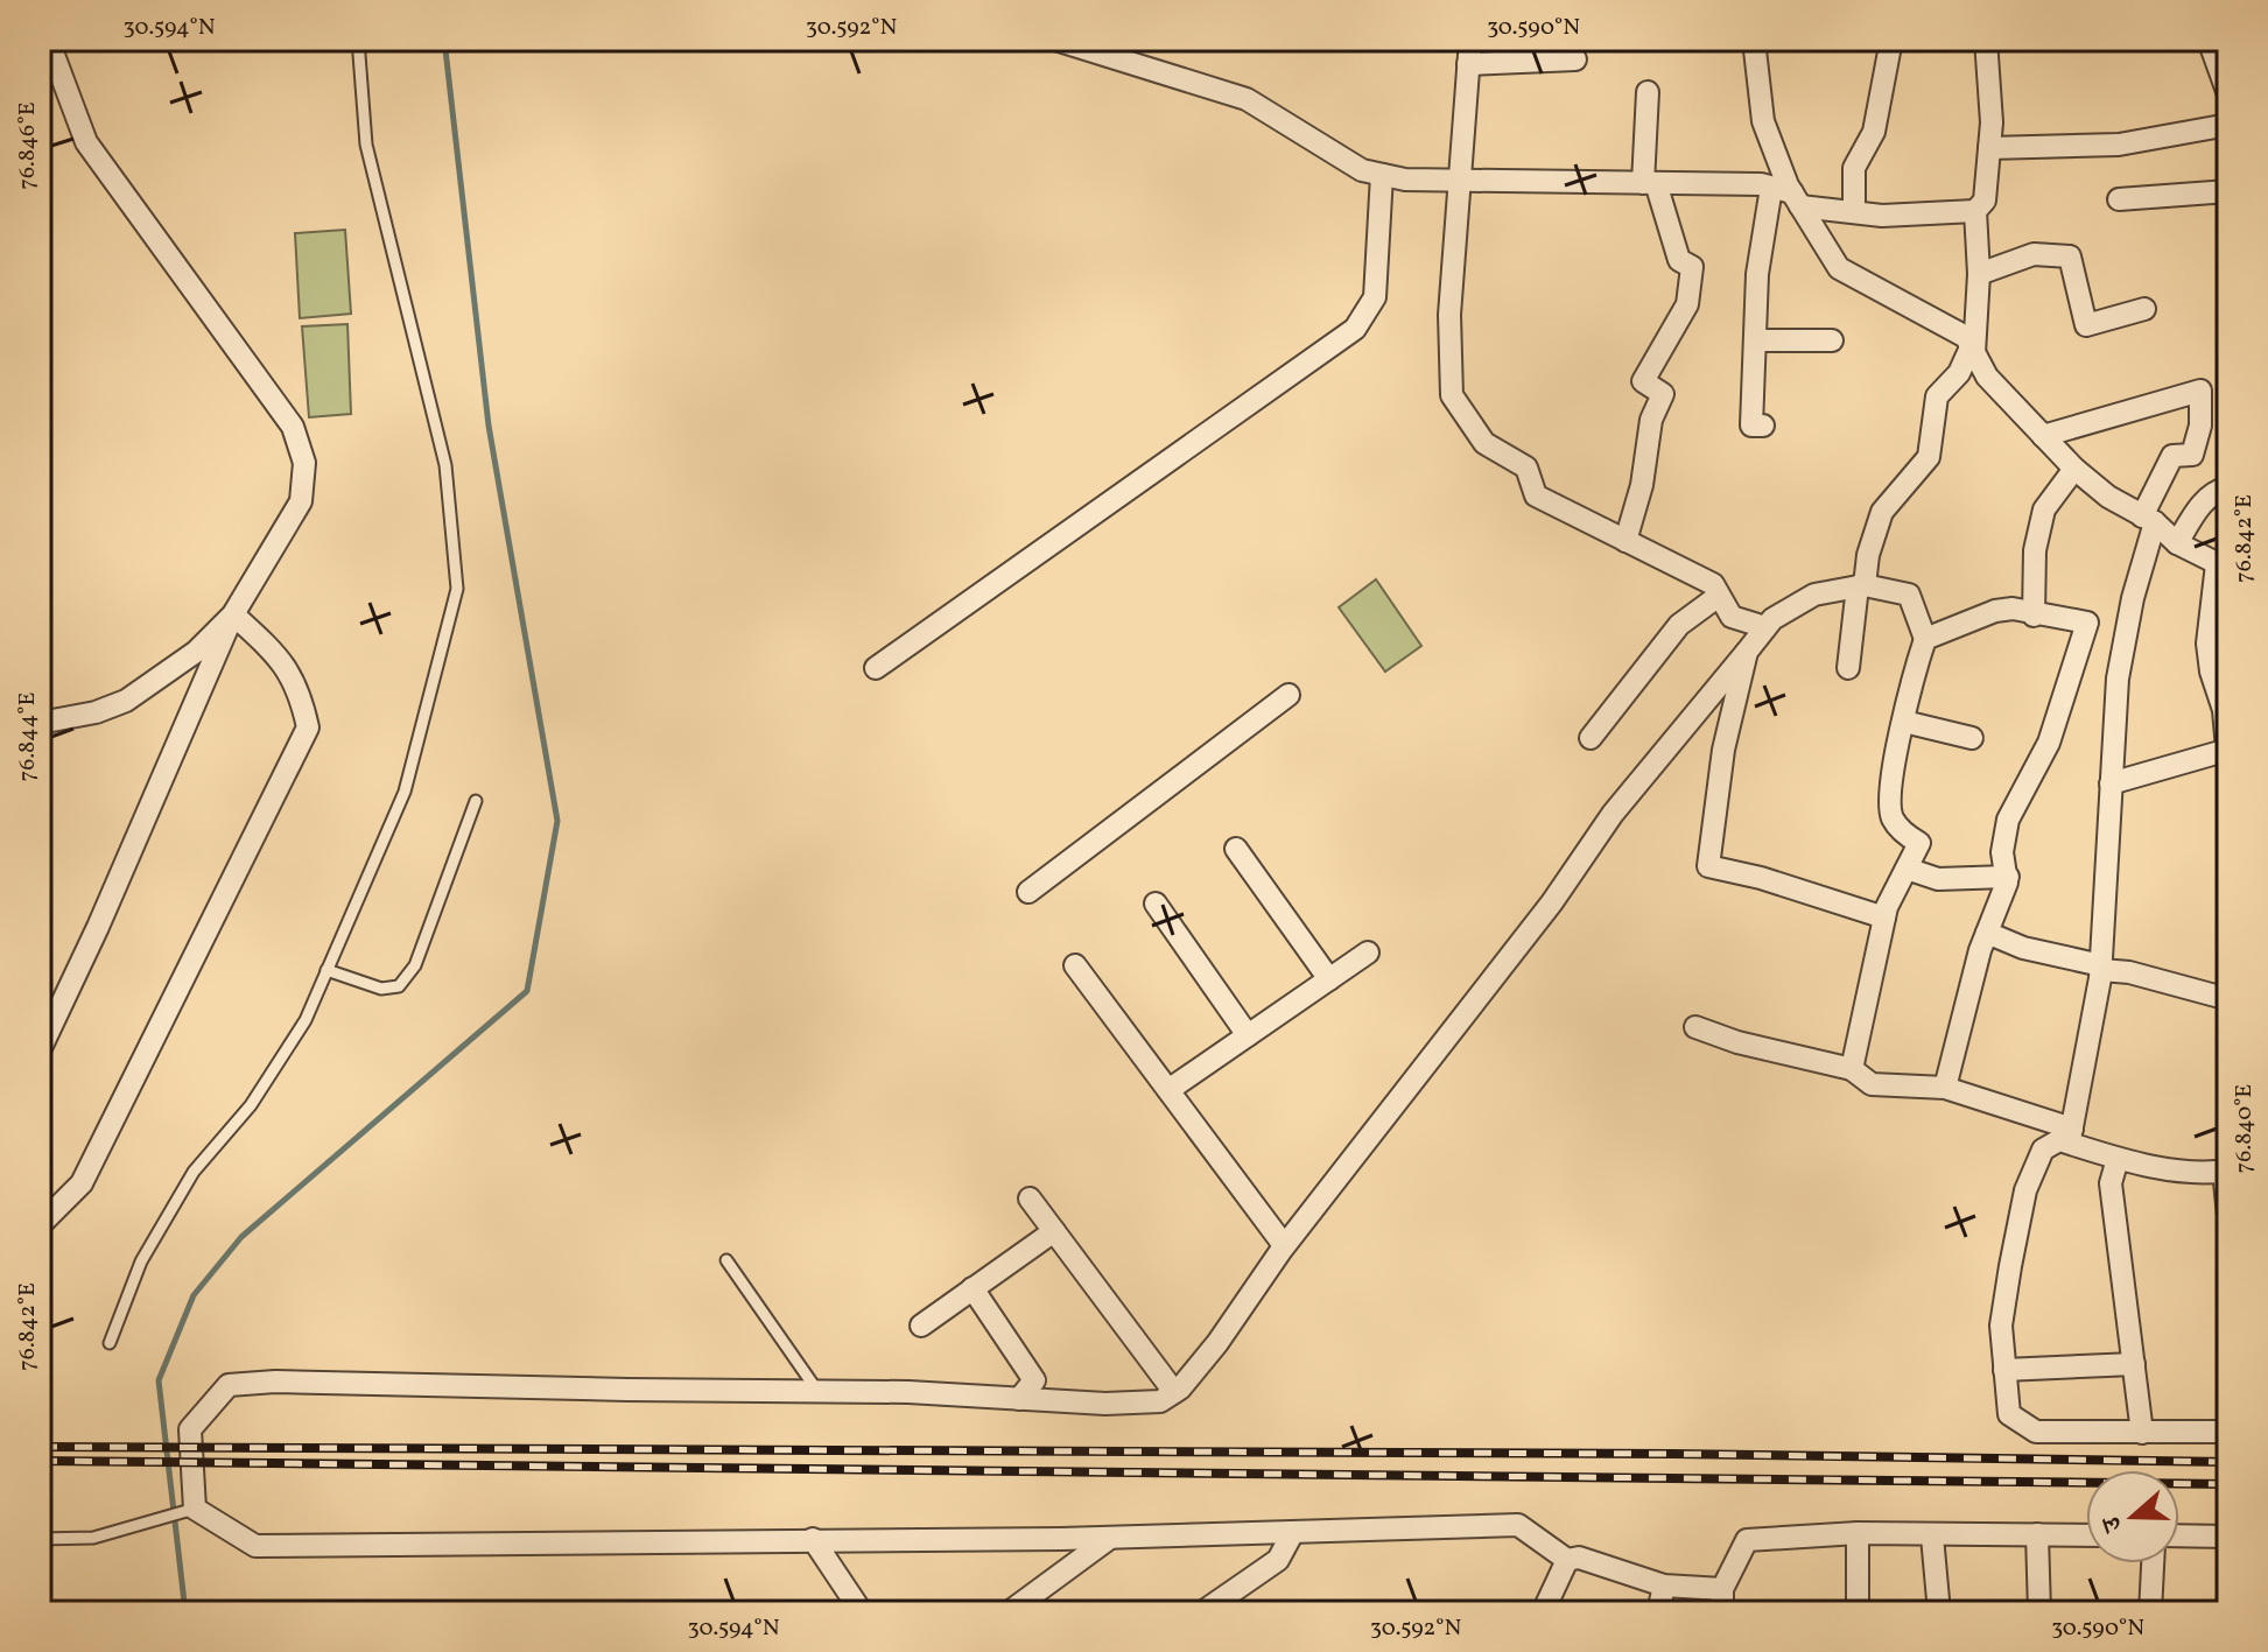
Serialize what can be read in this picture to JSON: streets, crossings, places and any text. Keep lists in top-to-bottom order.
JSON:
{
  "north": "left",
  "coordinates": [
    "30.594°N",
    "30.592°N",
    "30.590°N",
    "76.846°E",
    "76.842°E",
    "76.844°E",
    "76.840°E"
  ]
}
